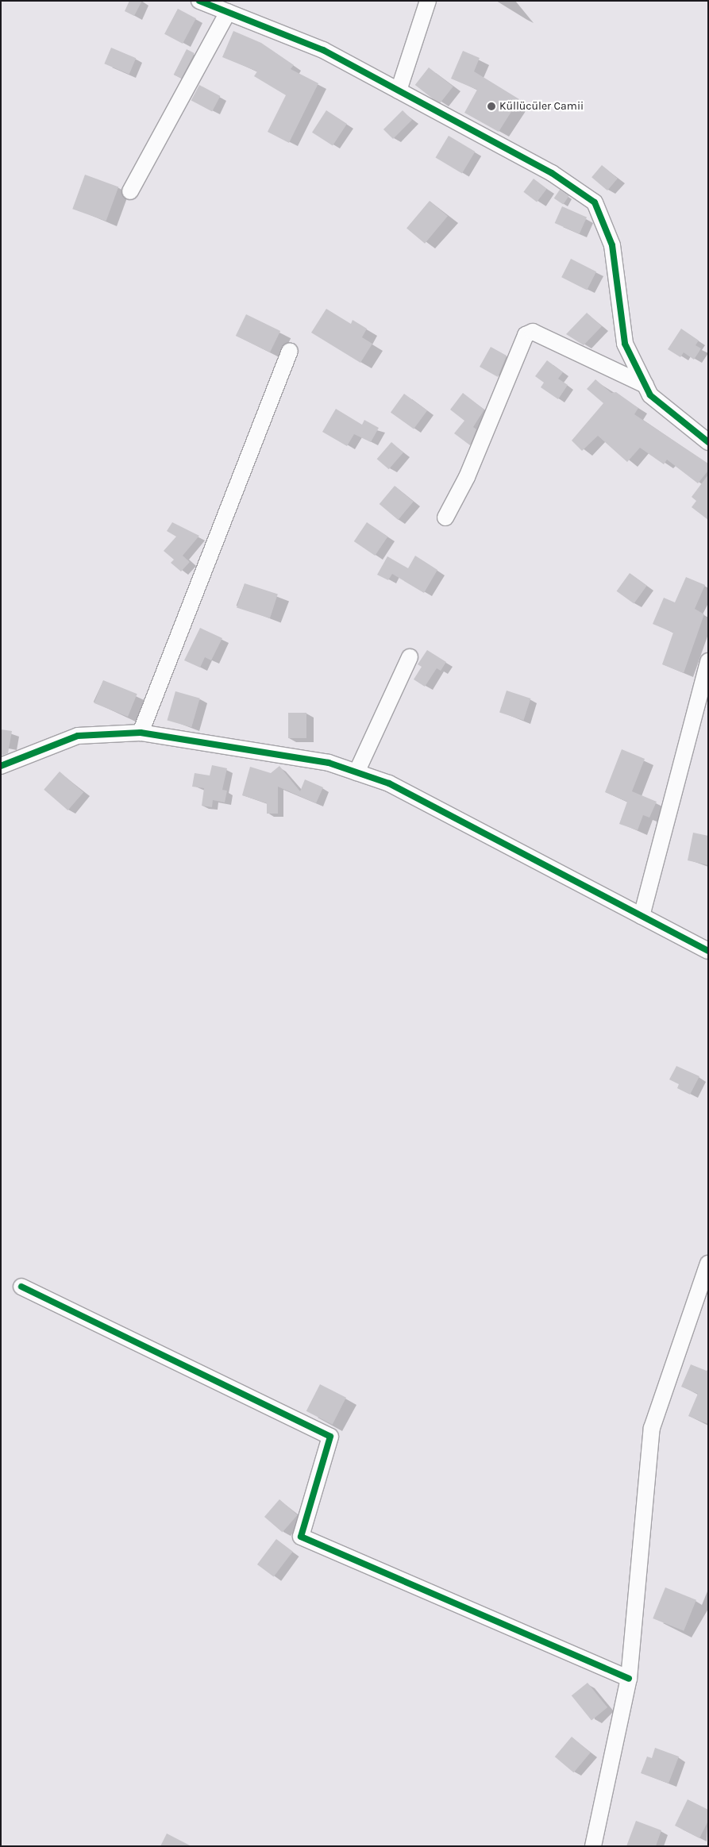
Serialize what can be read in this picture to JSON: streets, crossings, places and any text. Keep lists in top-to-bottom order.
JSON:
{
  "places": ["Küllücüler Camii"]
}
